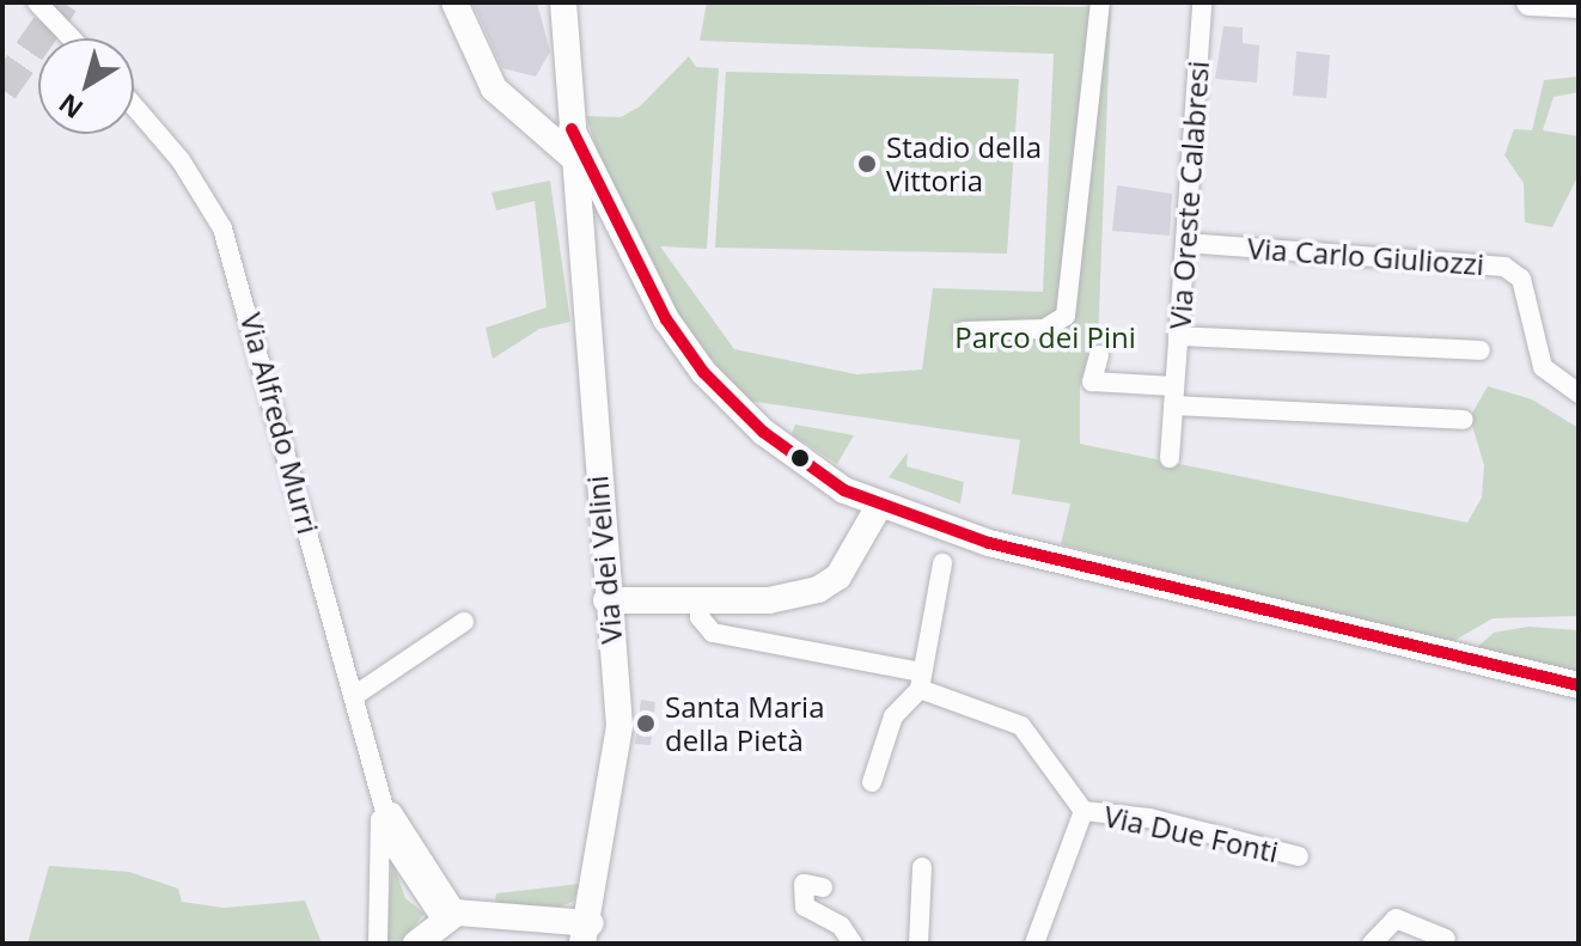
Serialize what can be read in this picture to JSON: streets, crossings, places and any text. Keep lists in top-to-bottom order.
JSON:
{
  "streets": {
    "main road": ["Via dei Velini"],
    "street": [
      "Via Oreste Calabresi",
      "Via Carlo Giuliozzi",
      "Via Alfredo Murri",
      "Via Due Fonti"
    ]
  },
  "crossings": [
    ["Via Oreste Calabresi", "Via Carlo Giuliozzi"]
  ],
  "parks": ["Parco dei Pini"],
  "places": ["Stadio della Vittoria", "Santa Maria della Pietà"],
  "north": "bottom left"
}
